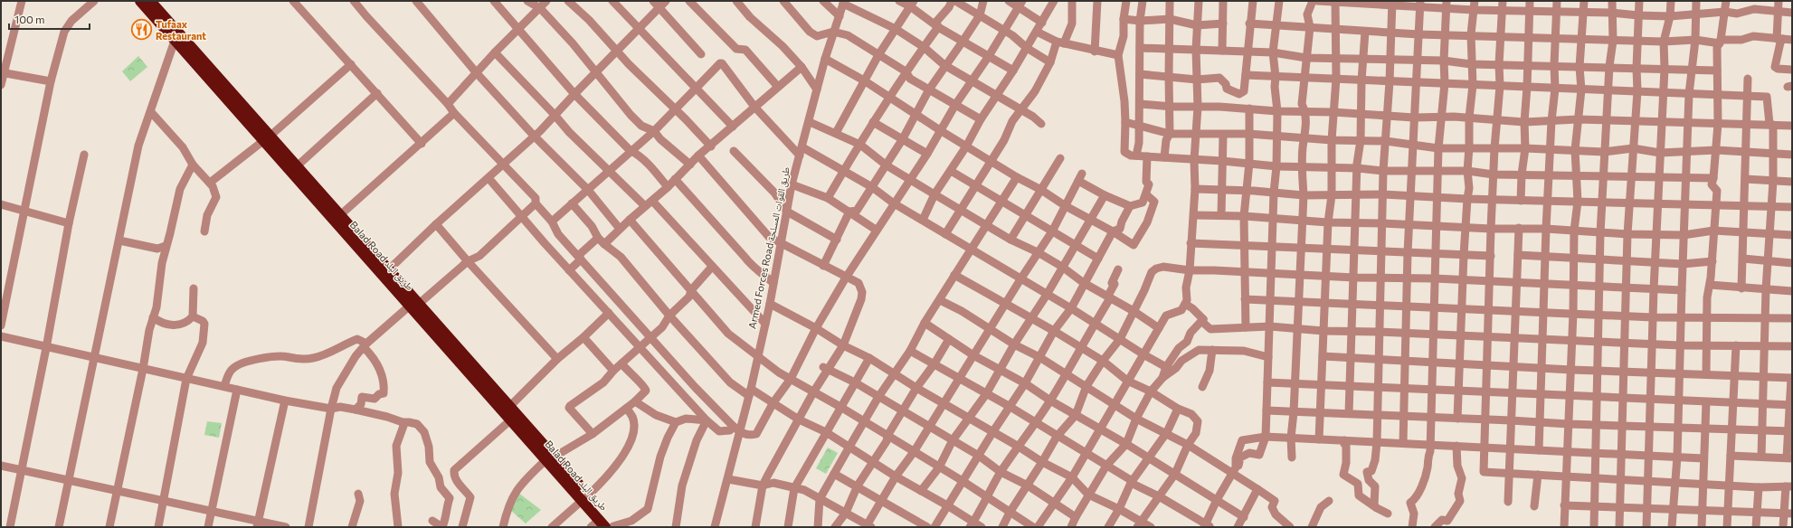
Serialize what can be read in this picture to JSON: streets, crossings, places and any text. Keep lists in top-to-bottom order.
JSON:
{
  "streets": {
    "highway": ["Balad Road طريق البلد"],
    "street": ["Armed Forces Road طريق القوات المسلحة"]
  },
  "places": {
    "restaurant": ["Tufaax Restaurant"]
  },
  "scale_bar": "100 m"
}
